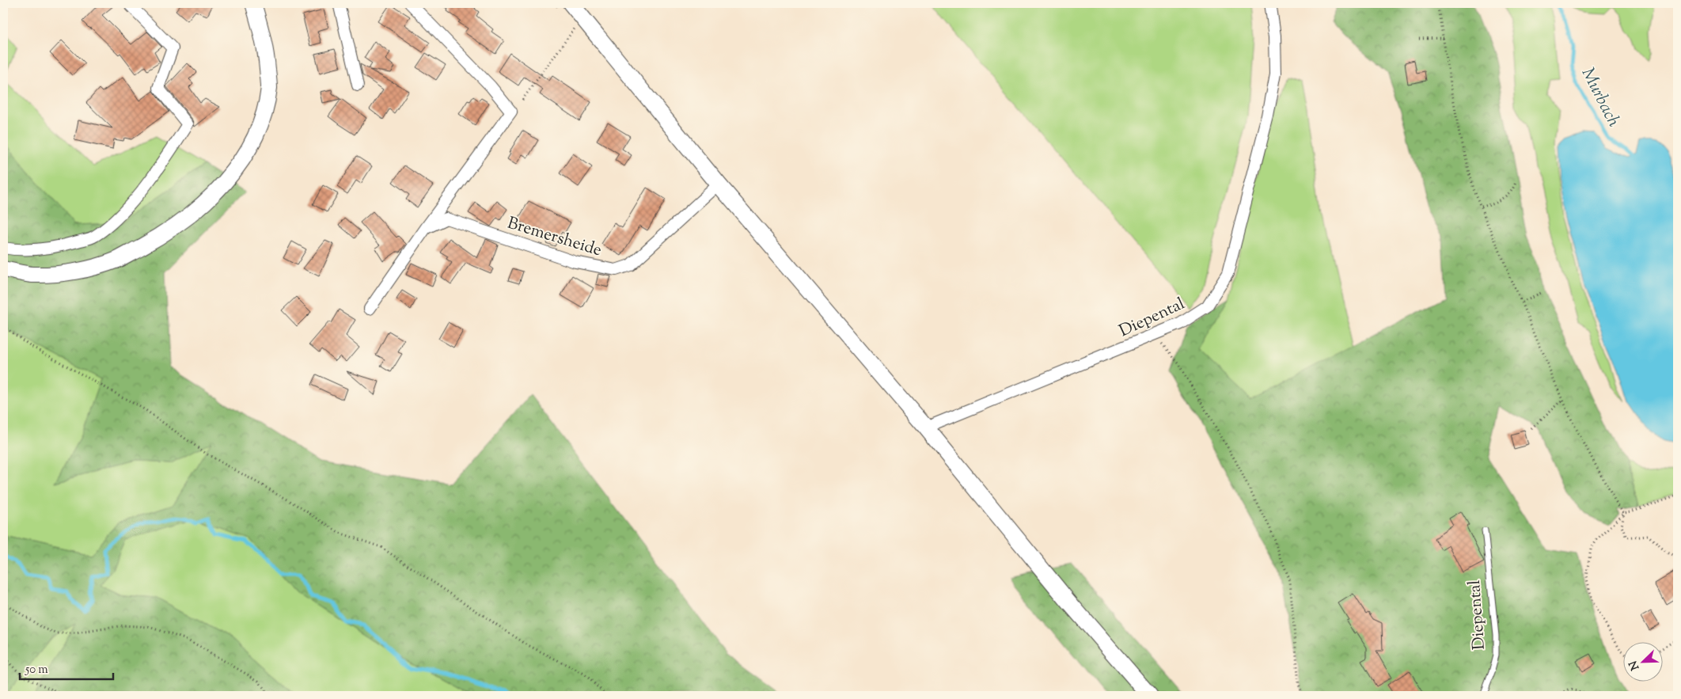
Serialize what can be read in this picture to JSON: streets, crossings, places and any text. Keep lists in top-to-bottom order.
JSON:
{
  "streets": {
    "street": ["Bremersheide", "Diepental"]
  },
  "water": ["Murbach"],
  "scale_bar": "50 m",
  "north": "bottom left"
}
